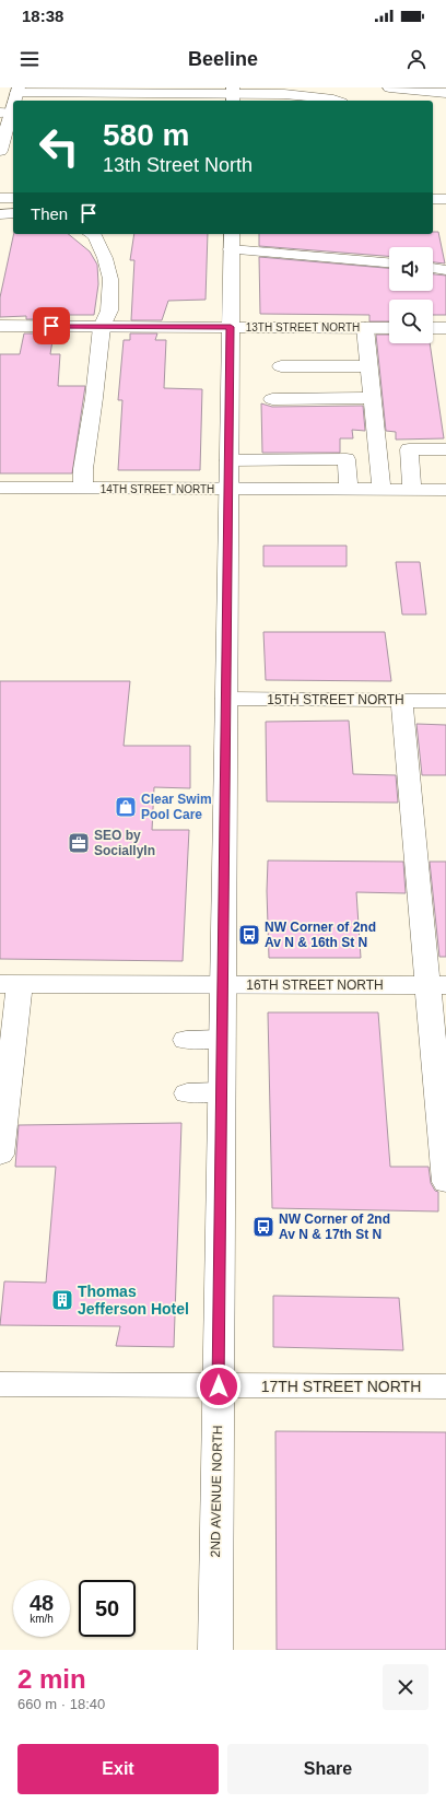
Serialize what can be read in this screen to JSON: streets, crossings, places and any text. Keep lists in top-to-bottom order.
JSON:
{
  "streets": {
    "main road": [
      "13TH STREET NORTH",
      "14TH STREET NORTH",
      "15TH STREET NORTH",
      "16TH STREET NORTH",
      "17TH STREET NORTH",
      "2ND AVENUE NORTH"
    ]
  },
  "crossings": [
    ["13TH STREET NORTH", "2ND AVENUE NORTH"],
    ["14TH STREET NORTH", "2ND AVENUE NORTH"],
    ["15TH STREET NORTH", "2ND AVENUE NORTH"],
    ["16TH STREET NORTH", "2ND AVENUE NORTH"],
    ["17TH STREET NORTH", "2ND AVENUE NORTH"]
  ],
  "places": {
    "shop": ["Clear Swim Pool Care"],
    "office": ["SEO by SociallyIn"],
    "bus stop": ["NW Corner of 2nd Av N & 16th St N", "NW Corner of 2nd Av N & 17th St N"],
    "building": ["Thomas Jefferson Hotel"]
  },
  "page": {
    "status": "18:38",
    "header": "Beeline",
    "turn": ["580 m", "13th Street North"],
    "then": "Then",
    "speed": "48 km/h",
    "limit": "50",
    "heading": ["2 min", "660 m · 18:40"],
    "buttons": ["Exit", "Share"]
  }
}
